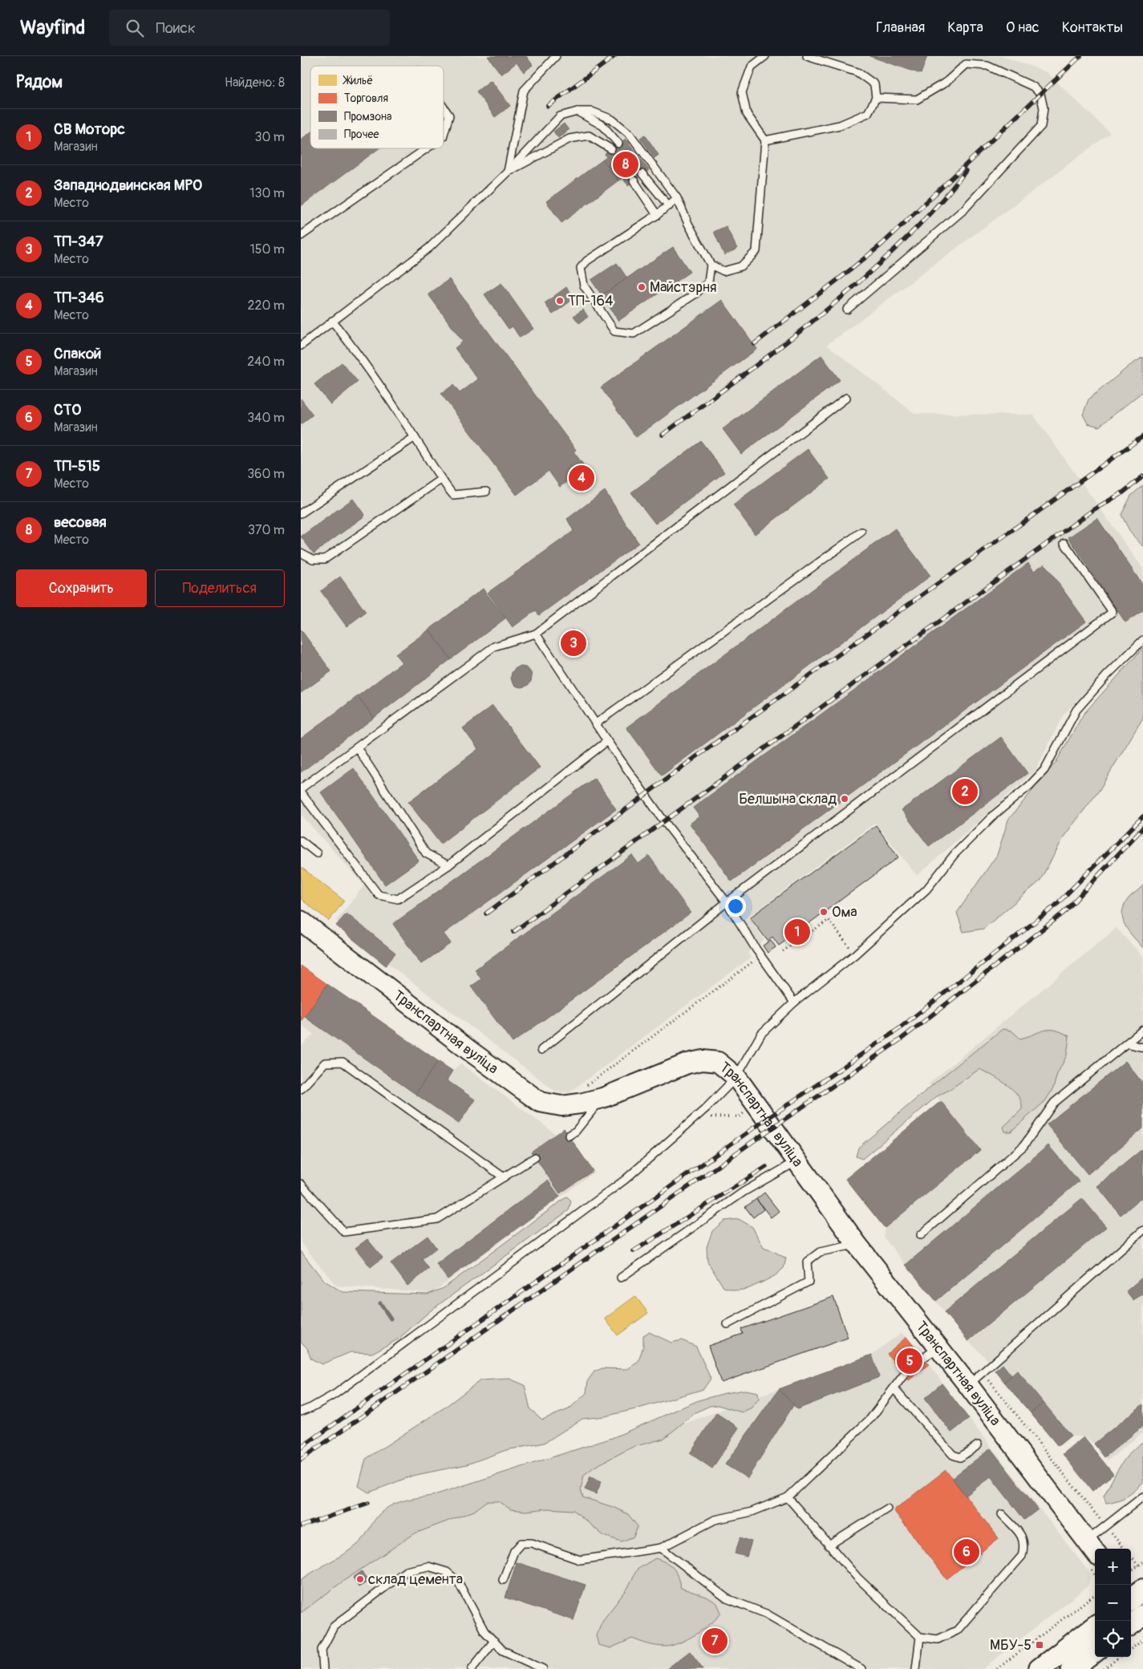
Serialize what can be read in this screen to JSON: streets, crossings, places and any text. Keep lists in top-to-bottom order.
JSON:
{
  "streets": {
    "main road": ["Транспартная вуліца"]
  },
  "places": {
    "other": [
      "Майстэрня",
      "ТП-164",
      "Белшына склад",
      "Ома",
      "склад цемента"
    ],
    "transit": ["МБУ-5"]
  },
  "legend": [
    "Жильё",
    "Торговля",
    "Промзона",
    "Прочее"
  ],
  "page": {
    "header": "Wayfind",
    "search": "Поиск",
    "nav": [
      "Главная",
      "Карта",
      "О нас",
      "Контакты"
    ],
    "heading": ["Рядом", "Найдено: 8"],
    "list": [
      {
        "mark": "1",
        "name": "СВ Моторс",
        "note": "Магазин",
        "value": "30 m"
      },
      {
        "mark": "2",
        "name": "Западнодвинская МРО",
        "note": "Место",
        "value": "130 m"
      },
      {
        "mark": "3",
        "name": "ТП-347",
        "note": "Место",
        "value": "150 m"
      },
      {
        "mark": "4",
        "name": "ТП-346",
        "note": "Место",
        "value": "220 m"
      },
      {
        "mark": "5",
        "name": "Спакой",
        "note": "Магазин",
        "value": "240 m"
      },
      {
        "mark": "6",
        "name": "СТО",
        "note": "Магазин",
        "value": "340 m"
      },
      {
        "mark": "7",
        "name": "ТП-515",
        "note": "Место",
        "value": "360 m"
      },
      {
        "mark": "8",
        "name": "весовая",
        "note": "Место",
        "value": "370 m"
      }
    ],
    "pins": [
      "8",
      "4",
      "3",
      "2",
      "1",
      "5",
      "6",
      "7"
    ],
    "buttons": ["Сохранить", "Поделиться"],
    "map_buttons": ["+", "−"]
  }
}
